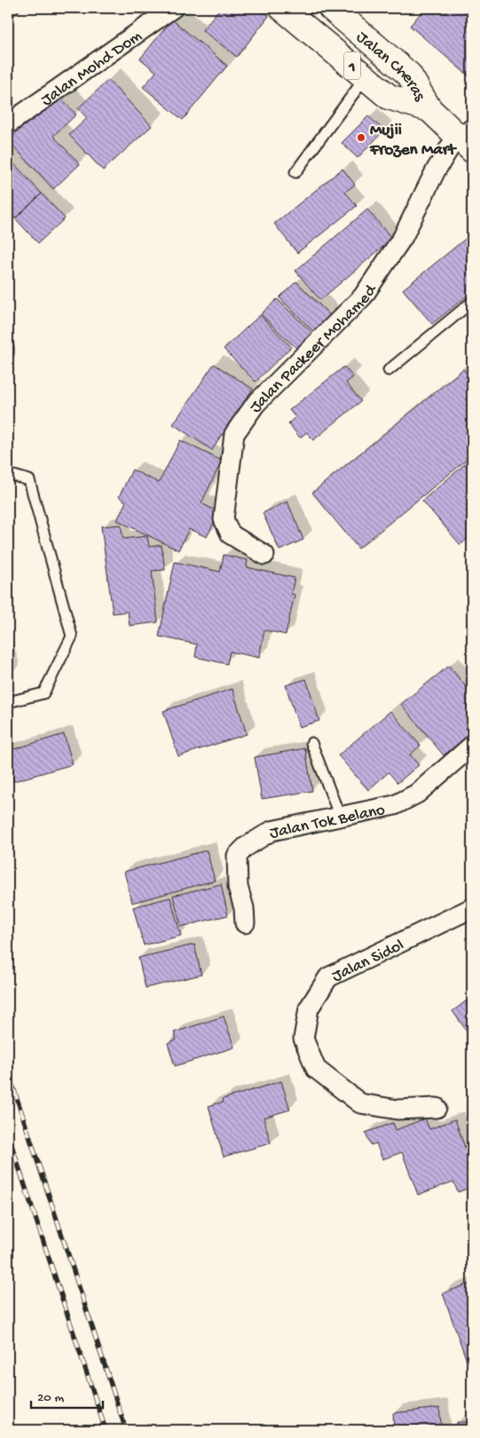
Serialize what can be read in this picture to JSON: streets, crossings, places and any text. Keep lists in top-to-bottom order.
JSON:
{
  "streets": {
    "main road": ["1", "Jalan Cheras"],
    "street": [
      "Jalan Mohd Dom",
      "Jalan Packeer Mohamed",
      "Jalan Tok Belano",
      "Jalan Sidol"
    ]
  },
  "crossings": [
    ["Jalan Cheras", "Jalan Packeer Mohamed"]
  ],
  "places": ["Mujii Frozen Mart"],
  "scale_bar": "20 m"
}
